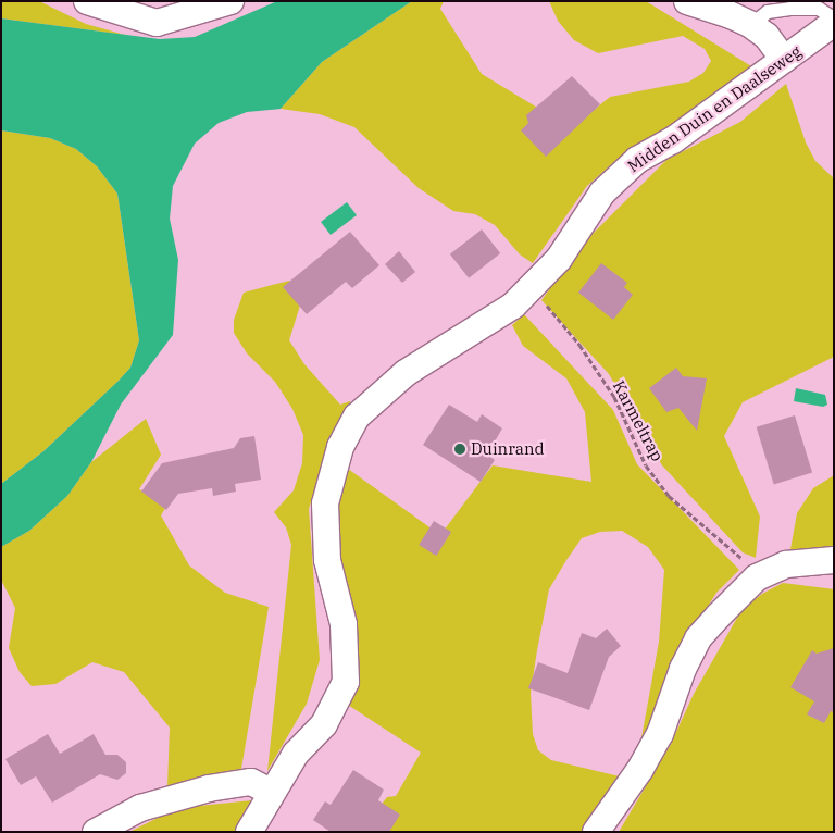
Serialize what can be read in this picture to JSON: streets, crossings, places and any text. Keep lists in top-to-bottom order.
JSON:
{
  "streets": {
    "street": ["Midden Duin en Daalseweg"],
    "path": ["Karmeltrap"]
  },
  "crossings": [
    ["Midden Duin en Daalseweg", "Karmeltrap"]
  ],
  "places": ["Duinrand"]
}
